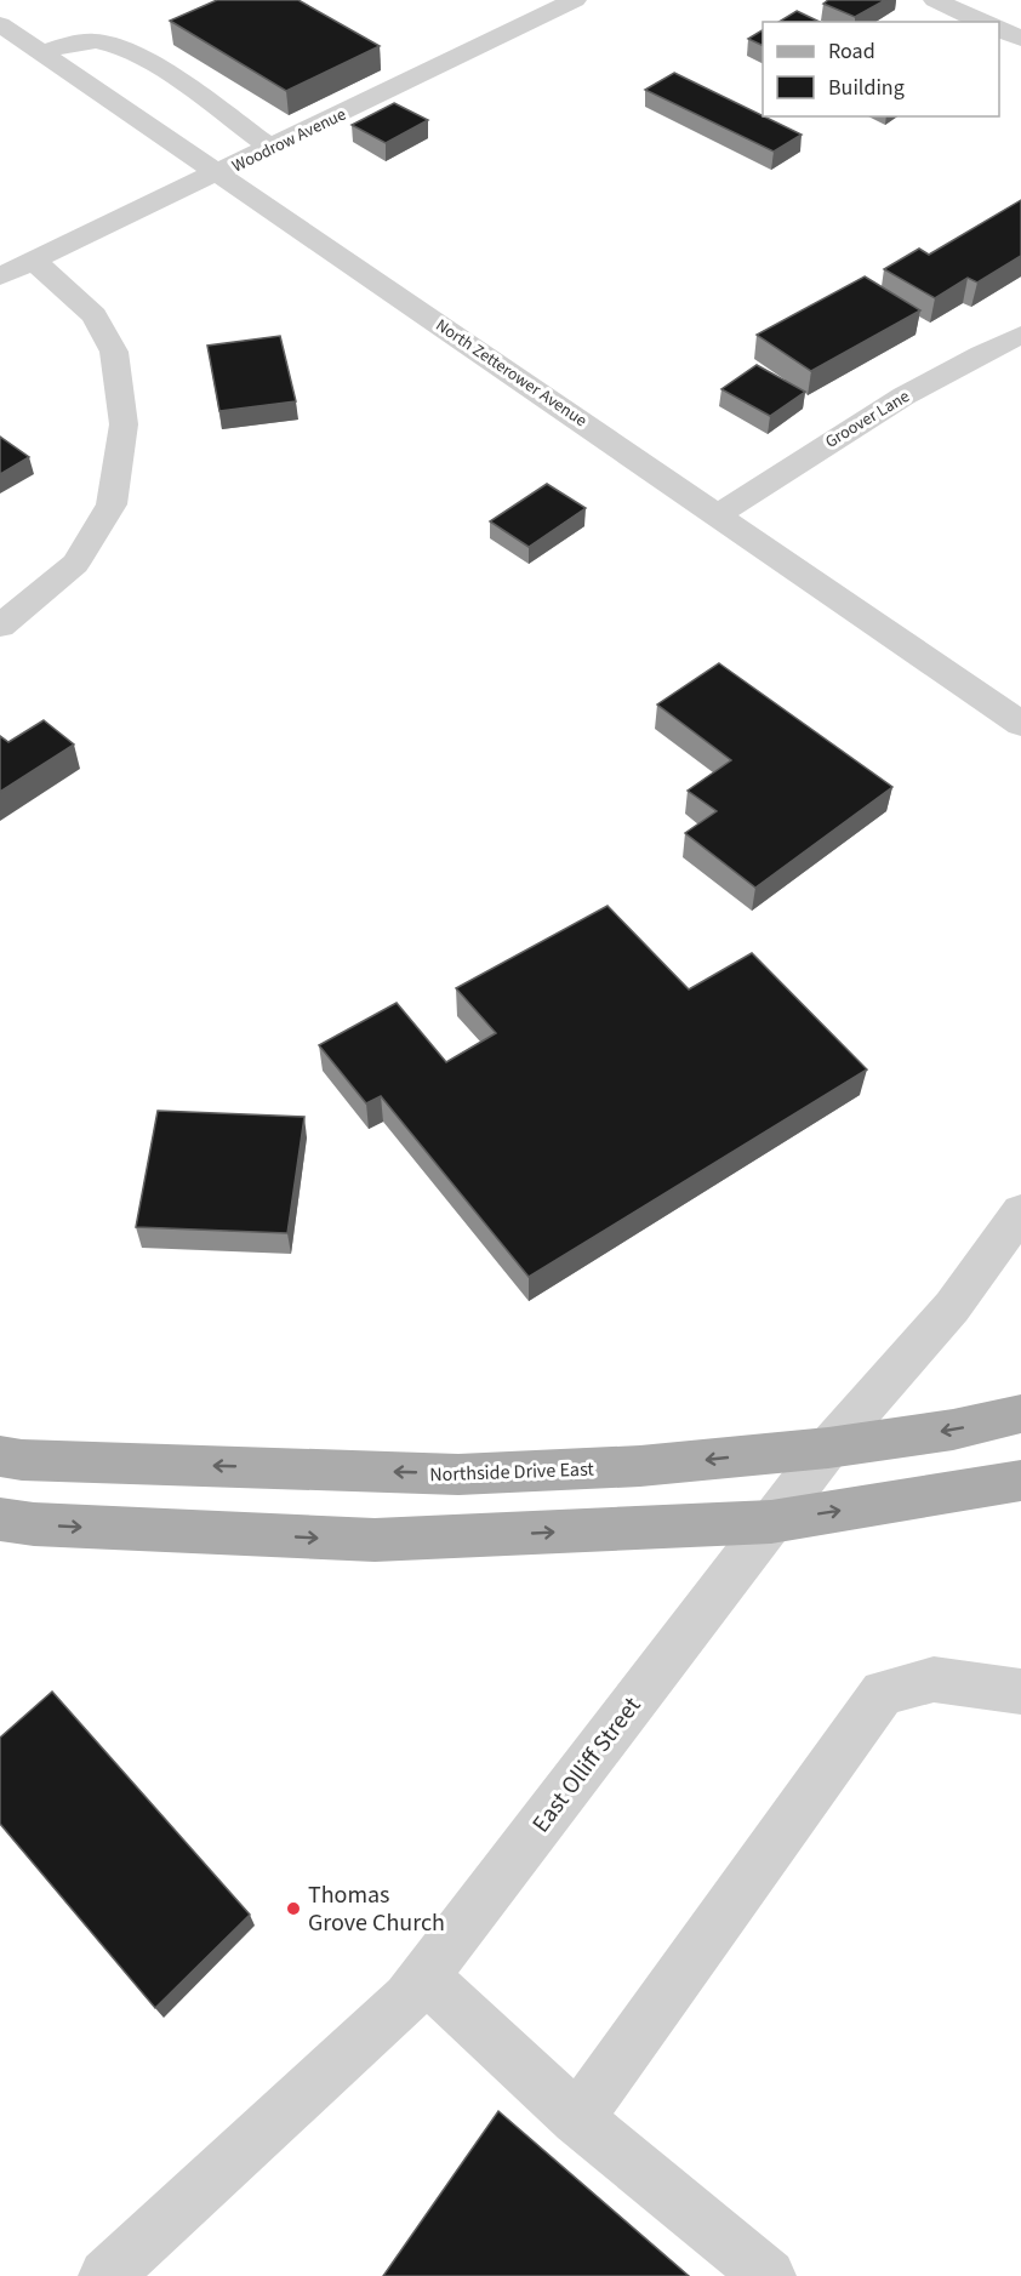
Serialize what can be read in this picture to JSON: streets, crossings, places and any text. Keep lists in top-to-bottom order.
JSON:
{
  "streets": {
    "main road": ["Northside Drive East"],
    "street": [
      "Woodrow Avenue",
      "North Zetterower Avenue",
      "Groover Lane",
      "East Olliff Street"
    ]
  },
  "crossings": [
    ["Woodrow Avenue", "North Zetterower Avenue"],
    ["North Zetterower Avenue", "Groover Lane"],
    ["Northside Drive East", "East Olliff Street"]
  ],
  "places": ["Thomas Grove Church"],
  "legend": ["Road", "Building"]
}
